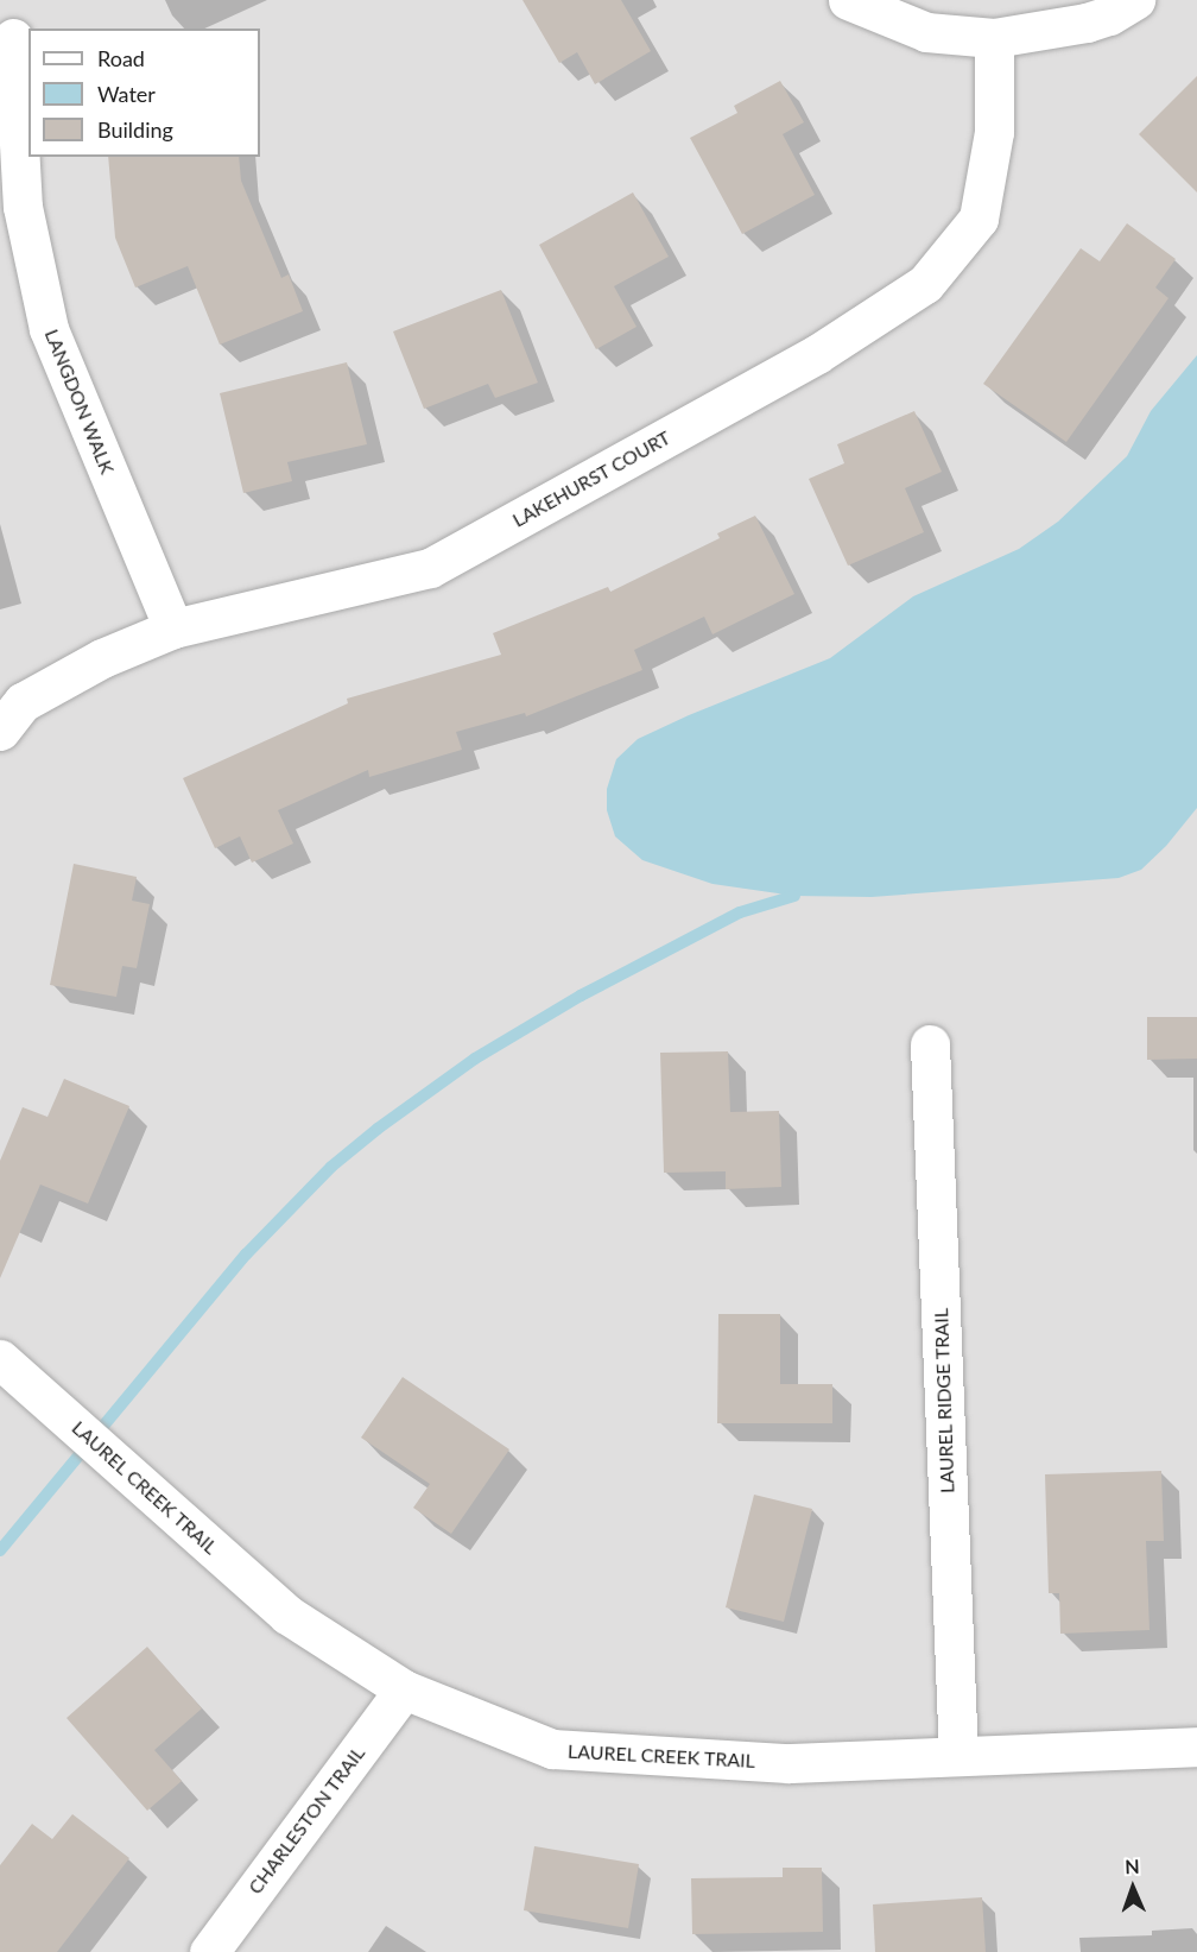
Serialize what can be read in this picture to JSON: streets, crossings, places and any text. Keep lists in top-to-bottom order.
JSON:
{
  "streets": {
    "street": [
      "LANGDON WALK",
      "LAKEHURST COURT",
      "LAUREL RIDGE TRAIL",
      "LAUREL CREEK TRAIL",
      "CHARLESTON TRAIL"
    ]
  },
  "crossings": [
    ["LANGDON WALK", "LAKEHURST COURT"],
    ["LAUREL RIDGE TRAIL", "LAUREL CREEK TRAIL"],
    ["LAUREL CREEK TRAIL", "CHARLESTON TRAIL"]
  ],
  "legend": ["Road", "Water", "Building"],
  "north": "top"
}
